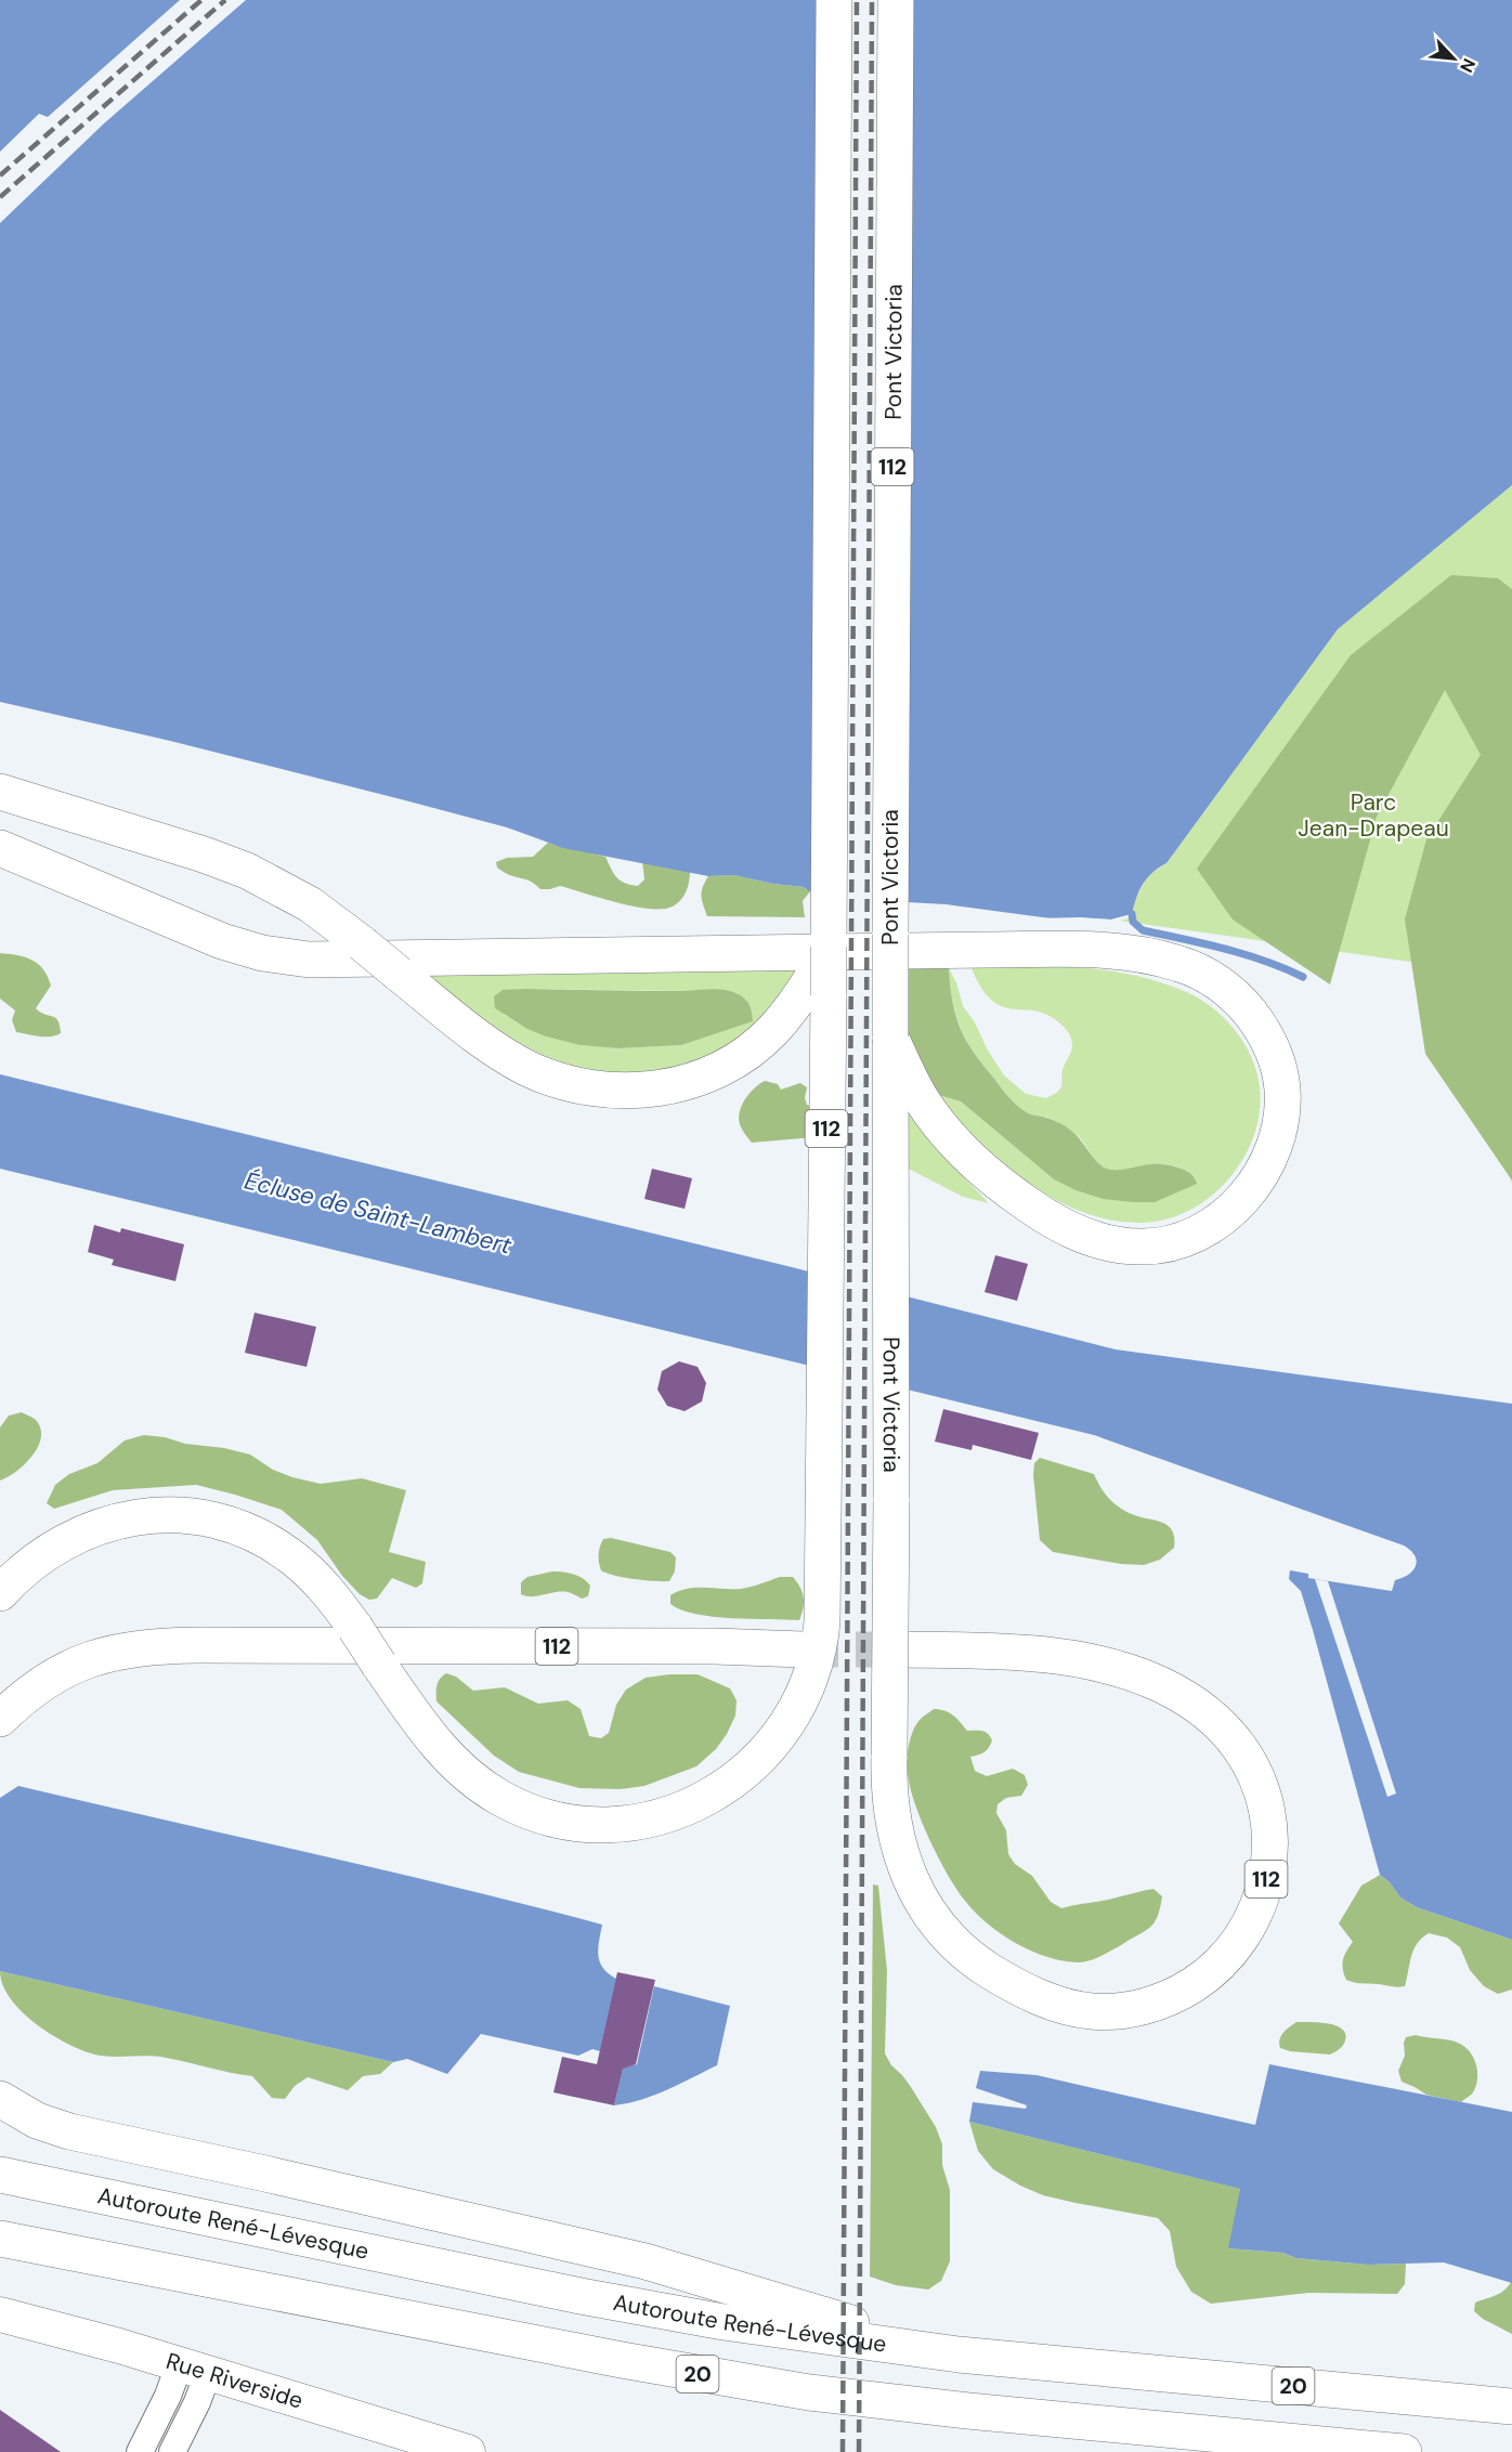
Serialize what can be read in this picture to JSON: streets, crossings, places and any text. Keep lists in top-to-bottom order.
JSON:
{
  "streets": {
    "main road": [
      "Pont Victoria",
      "112",
      "Autoroute René-Lévesque",
      "20"
    ],
    "street": ["Rue Riverside"]
  },
  "water": ["Écluse de Saint-Lambert"],
  "parks": ["Parc Jean-Drapeau"],
  "north": "bottom right"
}
